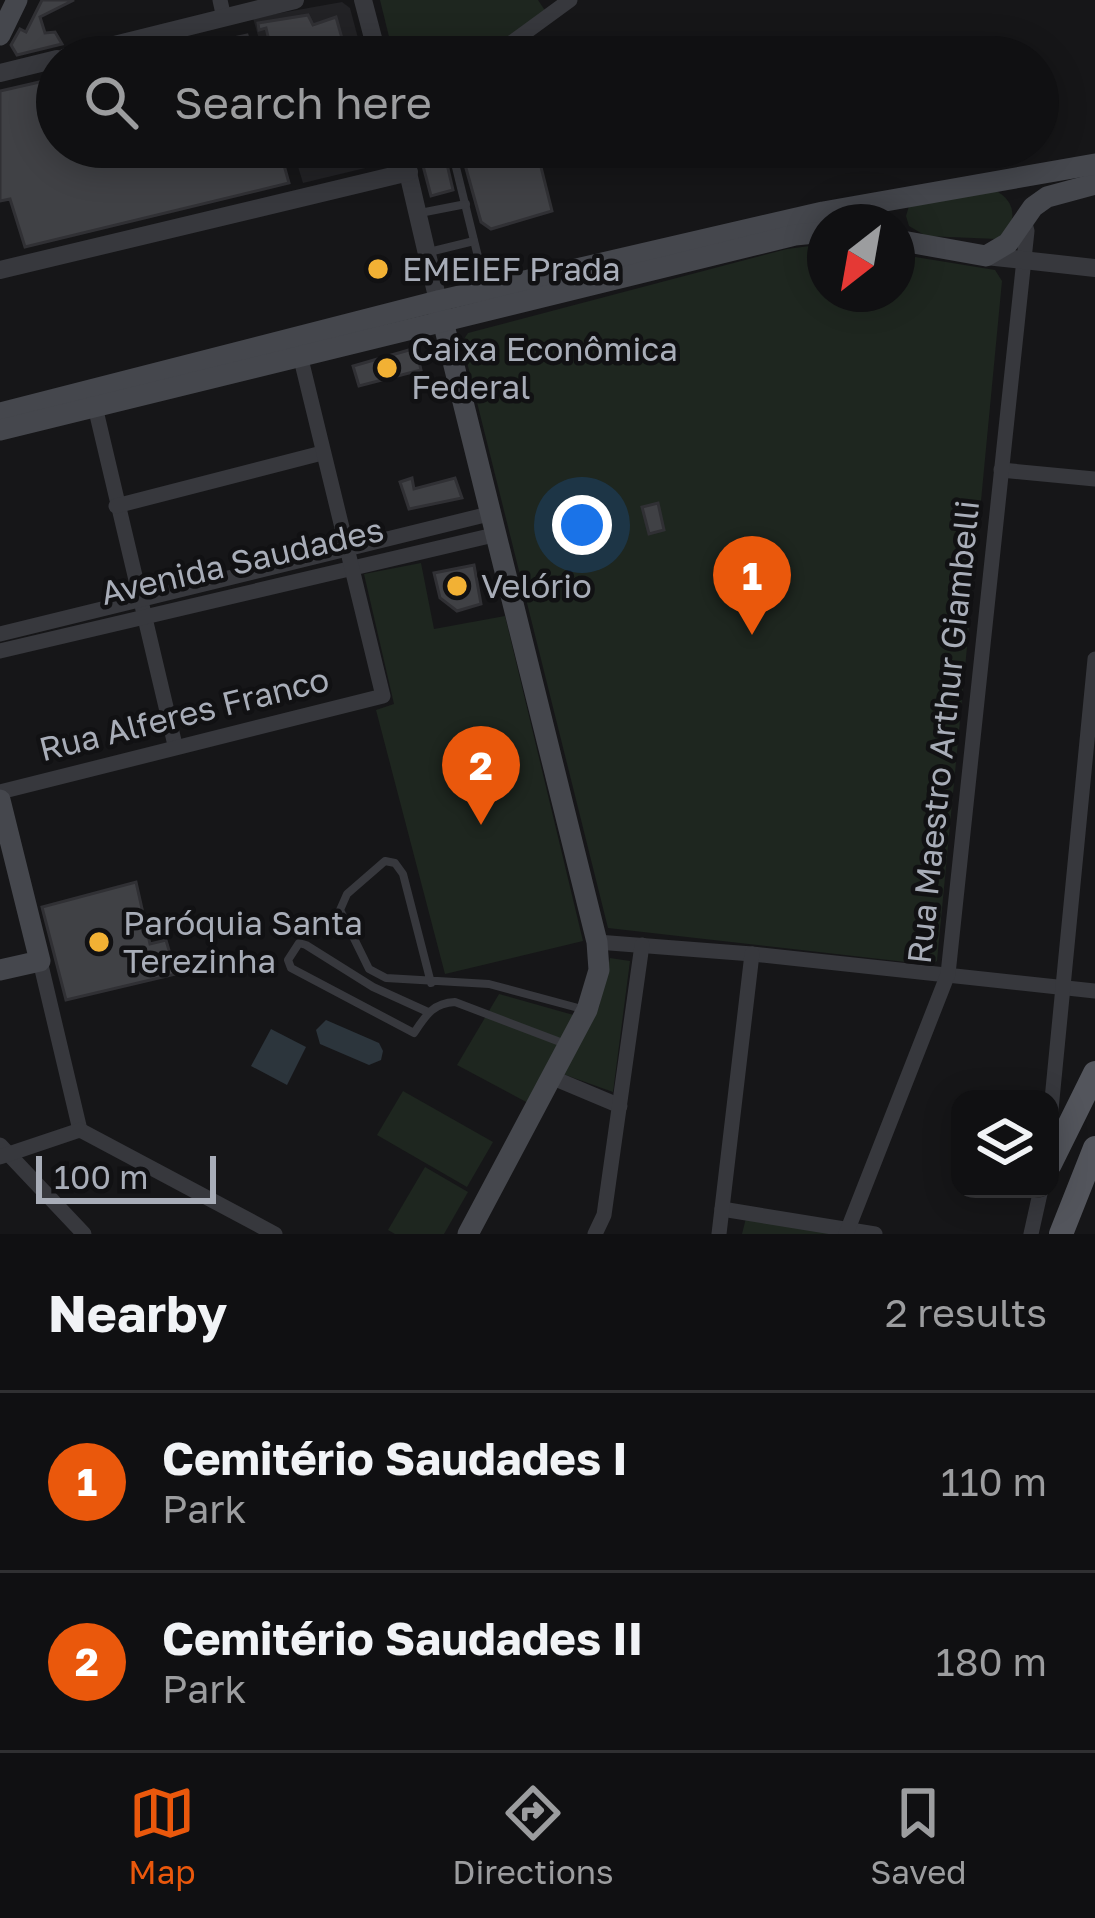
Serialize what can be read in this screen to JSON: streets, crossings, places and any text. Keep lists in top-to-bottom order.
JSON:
{
  "streets": {
    "street": ["Avenida Saudades", "Rua Alferes Franco", "Rua Maestro Arthur Giambelli"]
  },
  "crossings": [
    ["Avenida Saudades", "Rua Alferes Franco"]
  ],
  "places": [
    "EMEIEF Prada",
    "Caixa Econômica Federal",
    "Velório",
    "Paróquia Santa Terezinha"
  ],
  "scale_bar": "100 m",
  "north": "bottom left",
  "page": {
    "search": "Search here",
    "pins": ["1", "2"],
    "scale": "100 m",
    "heading": ["Nearby", "2 results"],
    "list": [
      {
        "mark": "1",
        "name": "Cemitério Saudades I",
        "note": "Park",
        "value": "110 m"
      },
      {
        "mark": "2",
        "name": "Cemitério Saudades II",
        "note": "Park",
        "value": "180 m"
      }
    ],
    "nav": ["Map", "Directions", "Saved"]
  }
}
